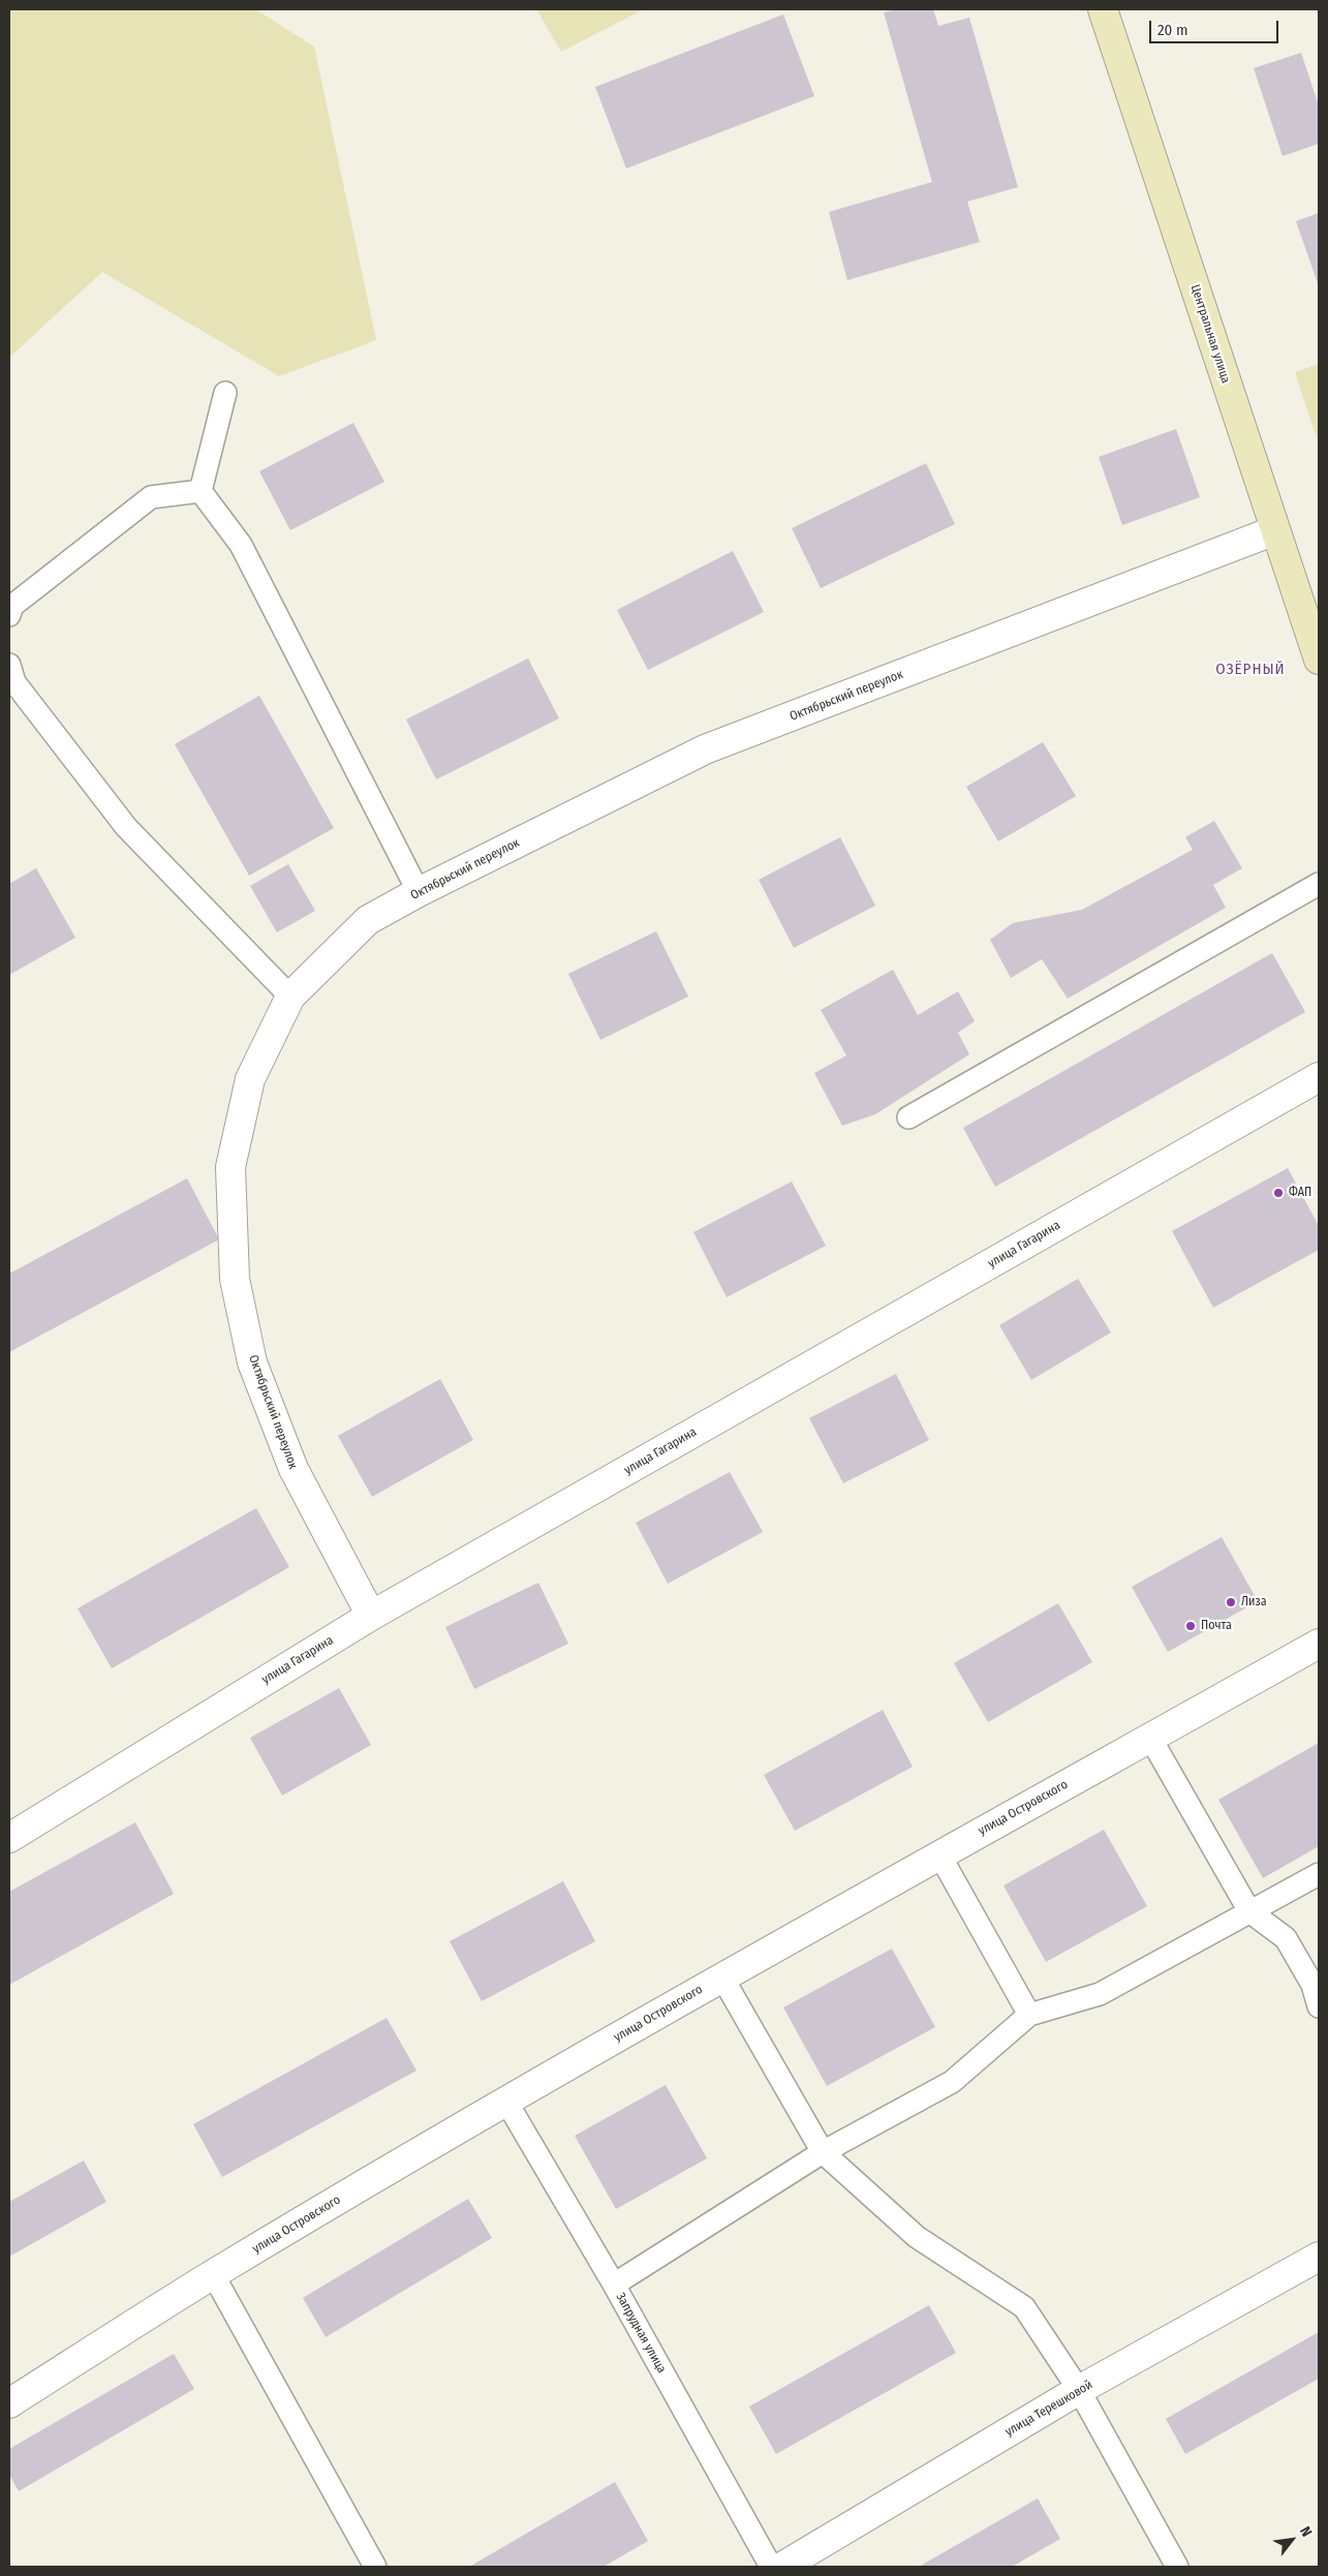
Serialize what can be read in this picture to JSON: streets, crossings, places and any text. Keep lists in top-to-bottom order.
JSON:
{
  "streets": {
    "street": [
      "Центральная улица",
      "Октябрьский переулок",
      "улица Гагарина",
      "улица Островского",
      "улица Терешковой"
    ],
    "lane": ["Запрудная улица"]
  },
  "crossings": [
    ["Центральная улица", "Октябрьский переулок"],
    ["Октябрьский переулок", "улица Гагарина"],
    ["улица Островского", "Запрудная улица"]
  ],
  "districts": ["ОЗЁРНЫЙ"],
  "places": ["ФАП", "Лиза", "Почта"],
  "scale_bar": "20 m",
  "north": "top right"
}
